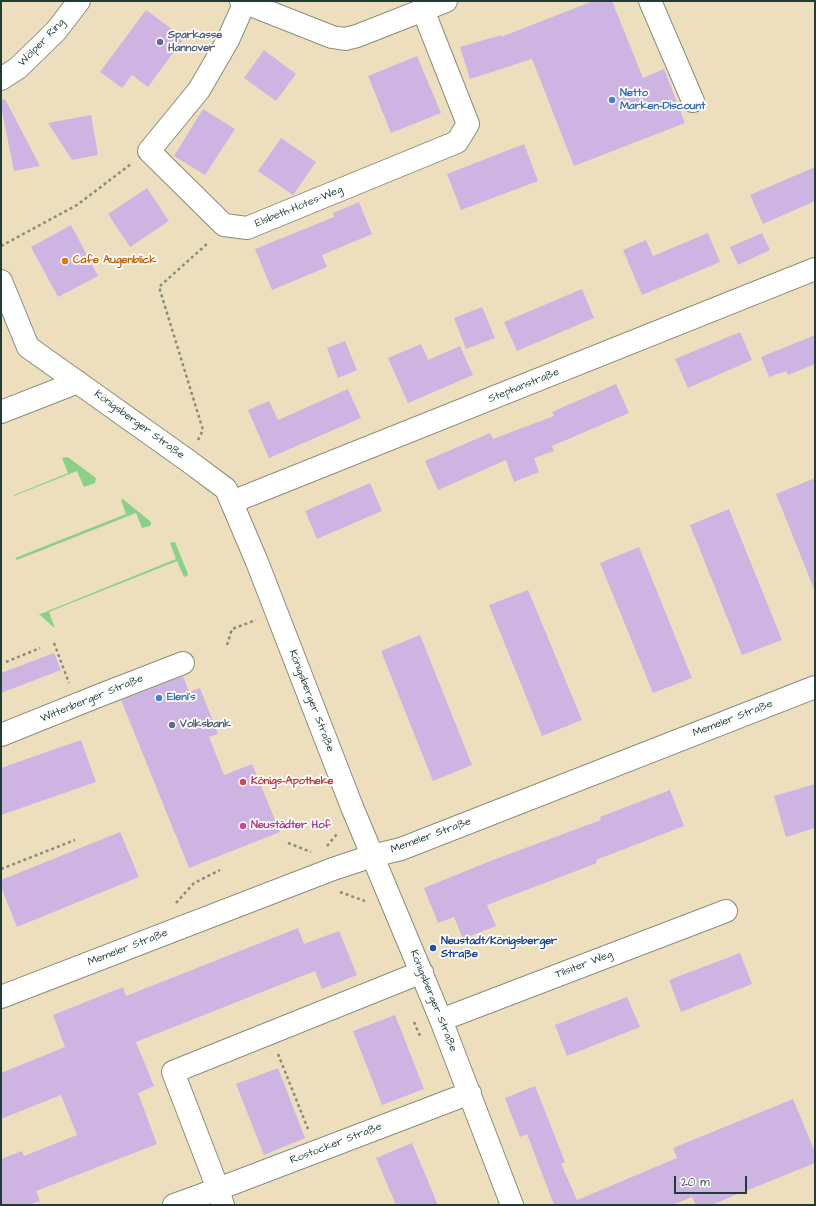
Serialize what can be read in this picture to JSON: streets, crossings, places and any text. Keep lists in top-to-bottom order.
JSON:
{
  "streets": {
    "street": [
      "Wölper Ring",
      "Elsbeth-Hotes-Weg",
      "Stephanstraße",
      "Königsberger Straße",
      "Wittenberger Straße",
      "Memeler Straße",
      "Tilsiter Weg",
      "Rostocker Straße"
    ]
  },
  "crossings": [
    ["Stephanstraße", "Königsberger Straße"],
    ["Königsberger Straße", "Memeler Straße"],
    ["Königsberger Straße", "Tilsiter Weg"],
    ["Königsberger Straße", "Rostocker Straße"]
  ],
  "places": [
    "Sparkasse Hannover",
    "Netto Marken-Discount",
    "Cafe Augenblick",
    "Eleni's",
    "Volksbank",
    "Königs-Apotheke",
    "Neustädter Hof",
    "Neustadt/Königsberger Straße"
  ],
  "scale_bar": "20 m"
}
